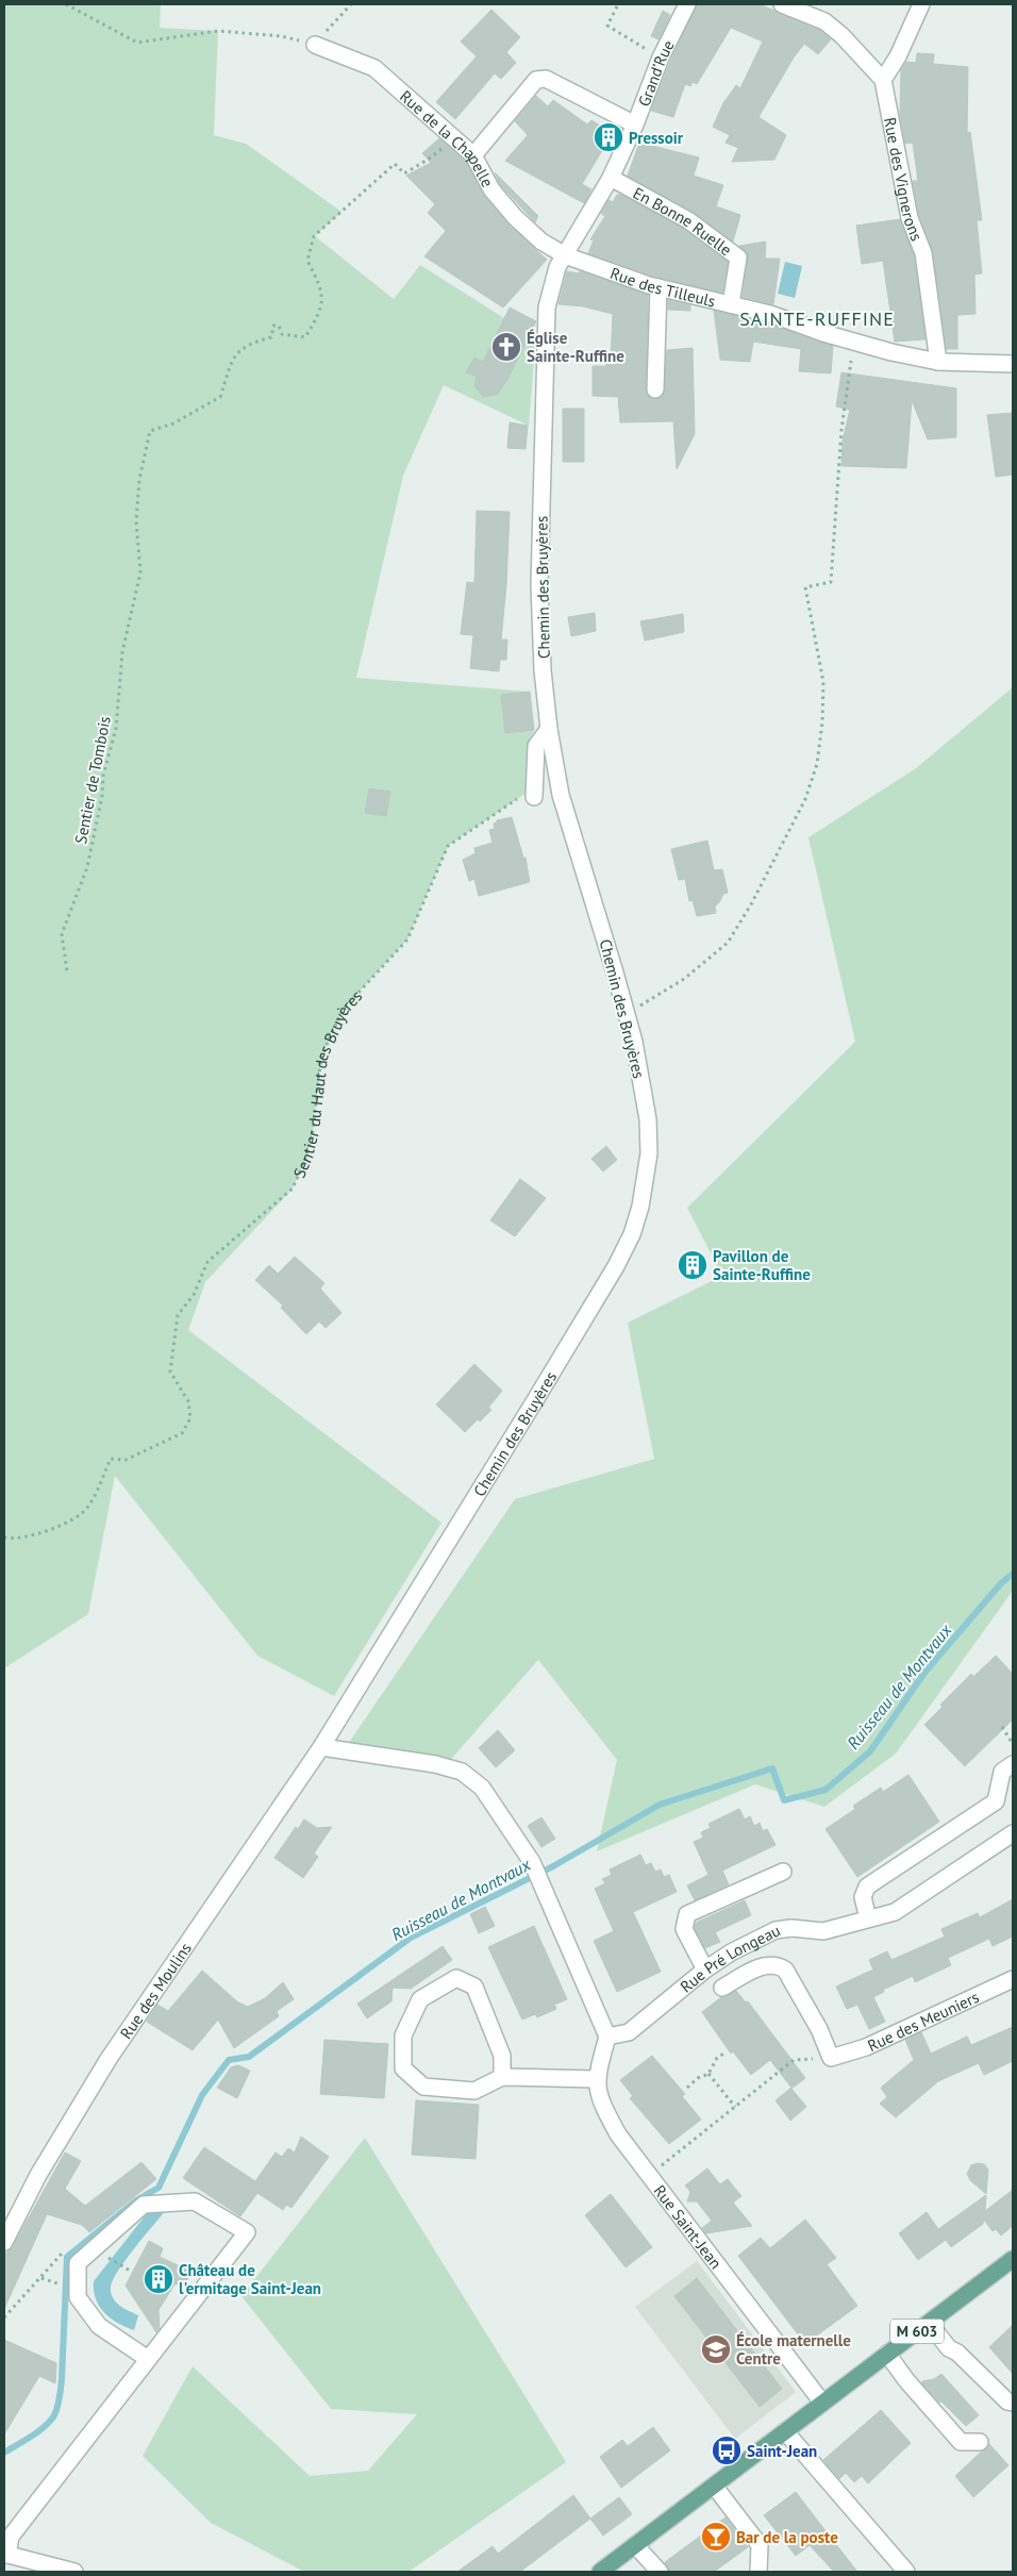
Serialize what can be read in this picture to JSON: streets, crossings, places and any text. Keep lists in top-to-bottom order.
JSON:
{
  "streets": {
    "main road": ["M 603"],
    "street": [
      "Grand’Rue",
      "Rue de la Chapelle",
      "Rue des Vignerons",
      "En Bonne Ruelle",
      "Rue des Tilleuls",
      "Chemin des Bruyères",
      "Rue Pré Longeau",
      "Rue des Moulins",
      "Rue des Meuniers",
      "Rue Saint-Jean"
    ],
    "path": ["Sentier de Tombois", "Sentier du Haut des Bruyères"]
  },
  "crossings": [
    ["Grand’Rue", "Rue de la Chapelle"],
    ["Grand’Rue", "En Bonne Ruelle"],
    ["Grand’Rue", "Rue des Tilleuls"],
    ["Grand’Rue", "Chemin des Bruyères"],
    ["Rue de la Chapelle", "Rue des Tilleuls"],
    ["Rue de la Chapelle", "Chemin des Bruyères"],
    ["Rue de la Chapelle", "Sentier de Tombois"],
    ["Rue des Vignerons", "Rue des Tilleuls"],
    ["En Bonne Ruelle", "Rue des Tilleuls"],
    ["Rue des Tilleuls", "Chemin des Bruyères"],
    ["Chemin des Bruyères", "Rue des Moulins"],
    ["Rue Pré Longeau", "Rue Saint-Jean"],
    ["Rue Saint-Jean", "M 603"]
  ],
  "districts": ["SAINTE-RUFFINE"],
  "water": ["Ruisseau de Montvaux"],
  "places": {
    "building": ["Pressoir", "Pavillon de Sainte-Ruffine", "Château de l'ermitage Saint-Jean"],
    "church": ["Église Sainte-Ruffine"],
    "school or university": ["École maternelle Centre"],
    "bus stop": ["Saint-Jean"],
    "bar": ["Bar de la poste"]
  }
}
